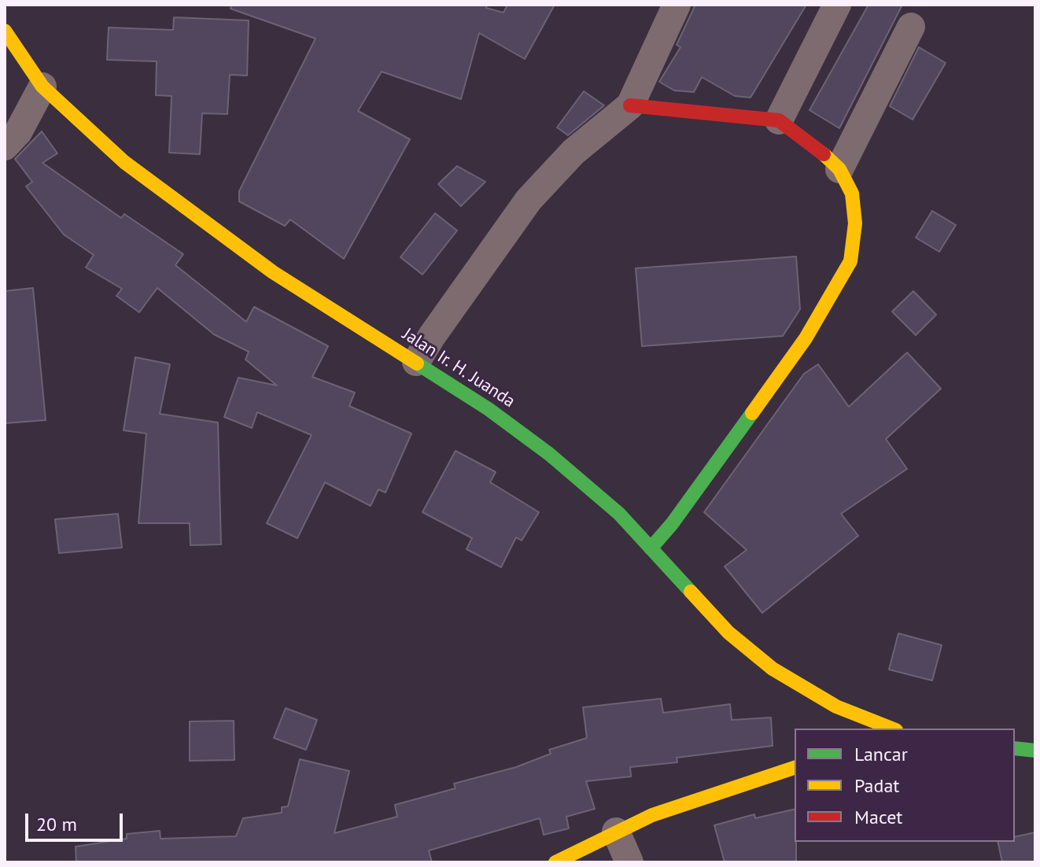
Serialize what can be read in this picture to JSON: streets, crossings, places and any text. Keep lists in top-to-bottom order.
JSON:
{
  "streets": {
    "street": ["Jalan Ir. H. Juanda"]
  },
  "legend": ["Lancar", "Padat", "Macet"],
  "scale_bar": "20 m"
}
